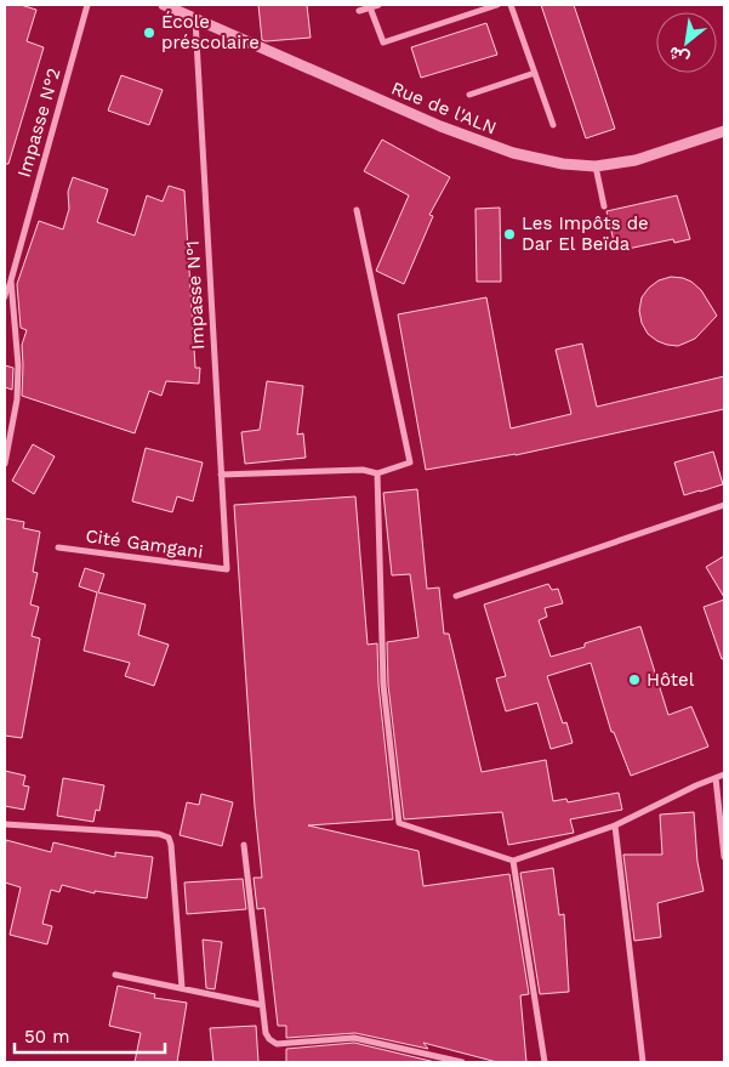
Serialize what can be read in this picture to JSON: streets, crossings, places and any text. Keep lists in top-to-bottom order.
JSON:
{
  "streets": {
    "street": [
      "Rue de l'ALN",
      "Impasse N°2",
      "Impasse N°1",
      "Cité Gamgani"
    ]
  },
  "crossings": [
    ["Rue de l'ALN", "Impasse N°1"],
    ["Impasse N°1", "Cité Gamgani"]
  ],
  "places": ["École préscolaire", "Les Impôts de Dar El Beïda", "Hôtel"],
  "scale_bar": "50 m",
  "north": "bottom left"
}
